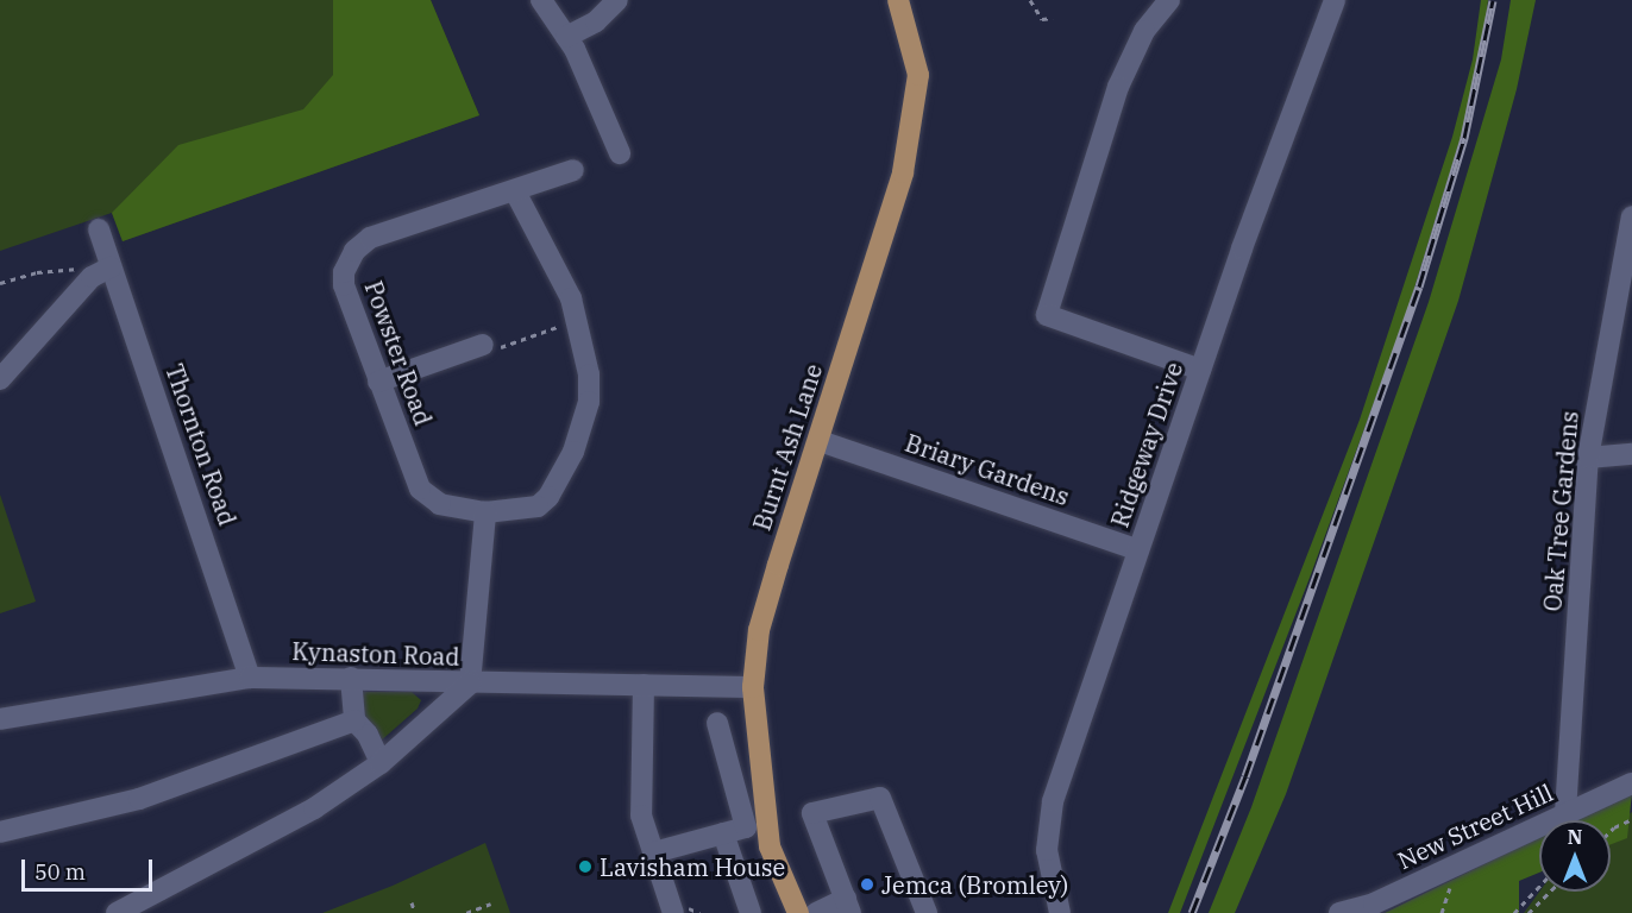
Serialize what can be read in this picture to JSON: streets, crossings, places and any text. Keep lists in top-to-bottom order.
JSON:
{
  "streets": {
    "main road": ["Burnt Ash Lane"],
    "street": [
      "Powster Road",
      "Thornton Road",
      "Ridgeway Drive",
      "Briary Gardens",
      "Oak Tree Gardens",
      "Kynaston Road",
      "New Street Hill"
    ]
  },
  "crossings": [
    ["Thornton Road", "Kynaston Road"],
    ["Ridgeway Drive", "Briary Gardens"],
    ["Burnt Ash Lane", "Briary Gardens"],
    ["Burnt Ash Lane", "Kynaston Road"],
    ["Oak Tree Gardens", "New Street Hill"]
  ],
  "places": ["Lavisham House", "Jemca (Bromley)"],
  "scale_bar": "50 m",
  "north": "top"
}
